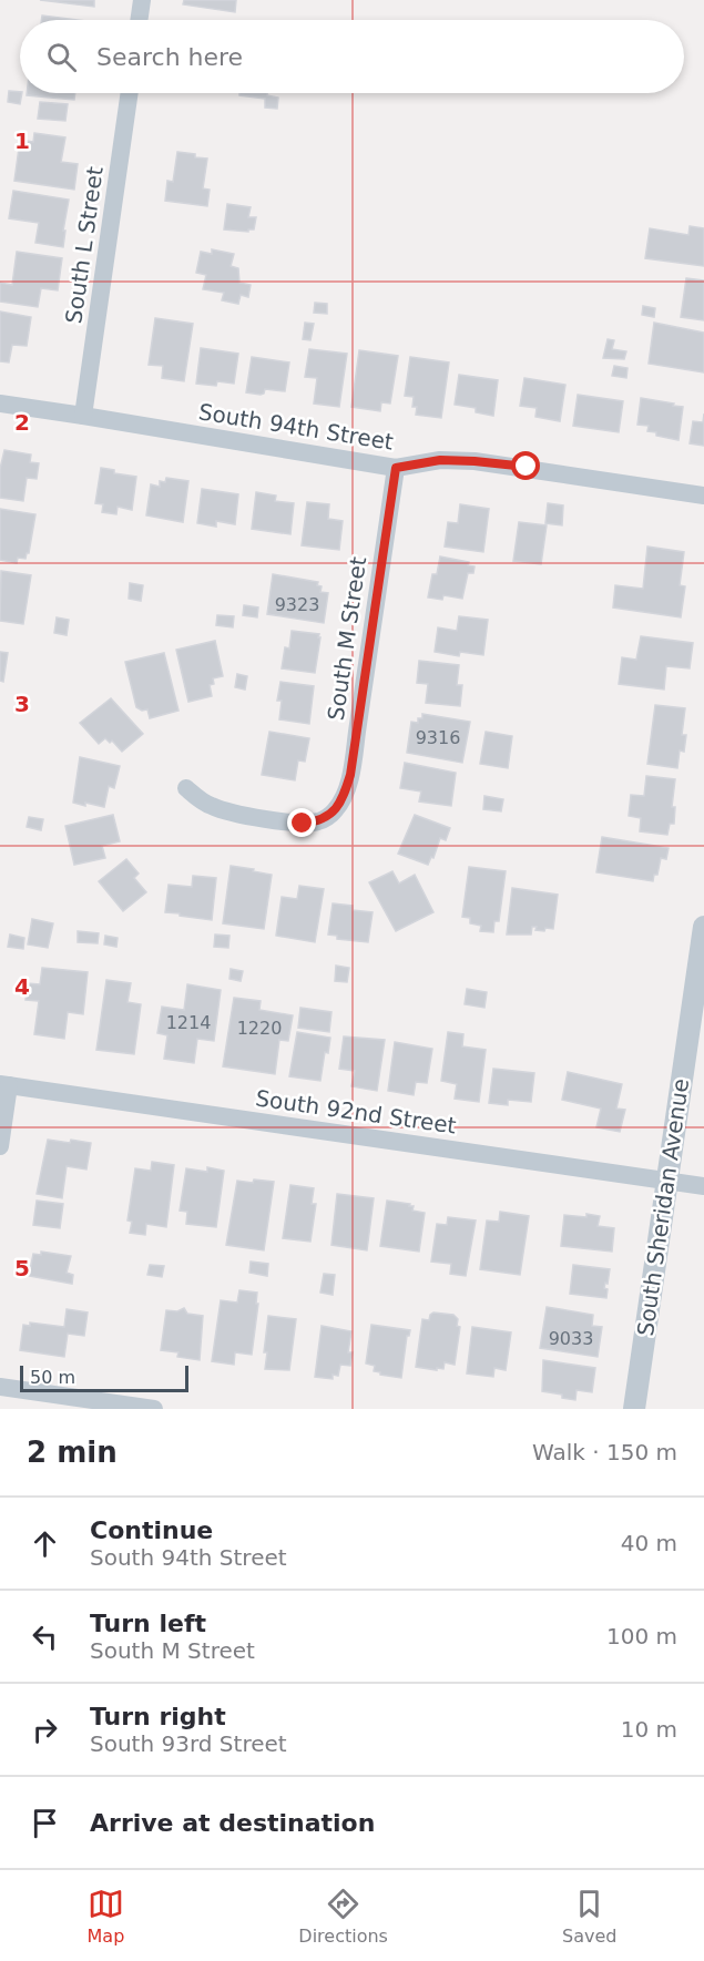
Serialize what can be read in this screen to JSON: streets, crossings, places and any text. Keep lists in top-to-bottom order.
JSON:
{
  "streets": {
    "street": [
      "South L Street",
      "South 94th Street",
      "South M Street",
      "South 92nd Street",
      "South Sheridan Avenue"
    ]
  },
  "crossings": [
    ["South L Street", "South 94th Street"],
    ["South 94th Street", "South M Street"],
    ["South 92nd Street", "South Sheridan Avenue"]
  ],
  "house_numbers": [
    "9323",
    "9316",
    "1214",
    "1220",
    "9033"
  ],
  "scale_bar": "50 m",
  "page": {
    "search": "Search here",
    "scale": "50 m",
    "heading": ["2 min", "Walk · 150 m"],
    "list": [
      ["Continue", "South 94th Street", "40 m"],
      ["Turn left", "South M Street", "100 m"],
      ["Turn right", "South 93rd Street", "10 m"],
      "Arrive at destination"
    ],
    "nav": ["Map", "Directions", "Saved"]
  },
  "grid": {
    "rows": [
      "1",
      "2",
      "3",
      "4",
      "5"
    ]
  }
}
